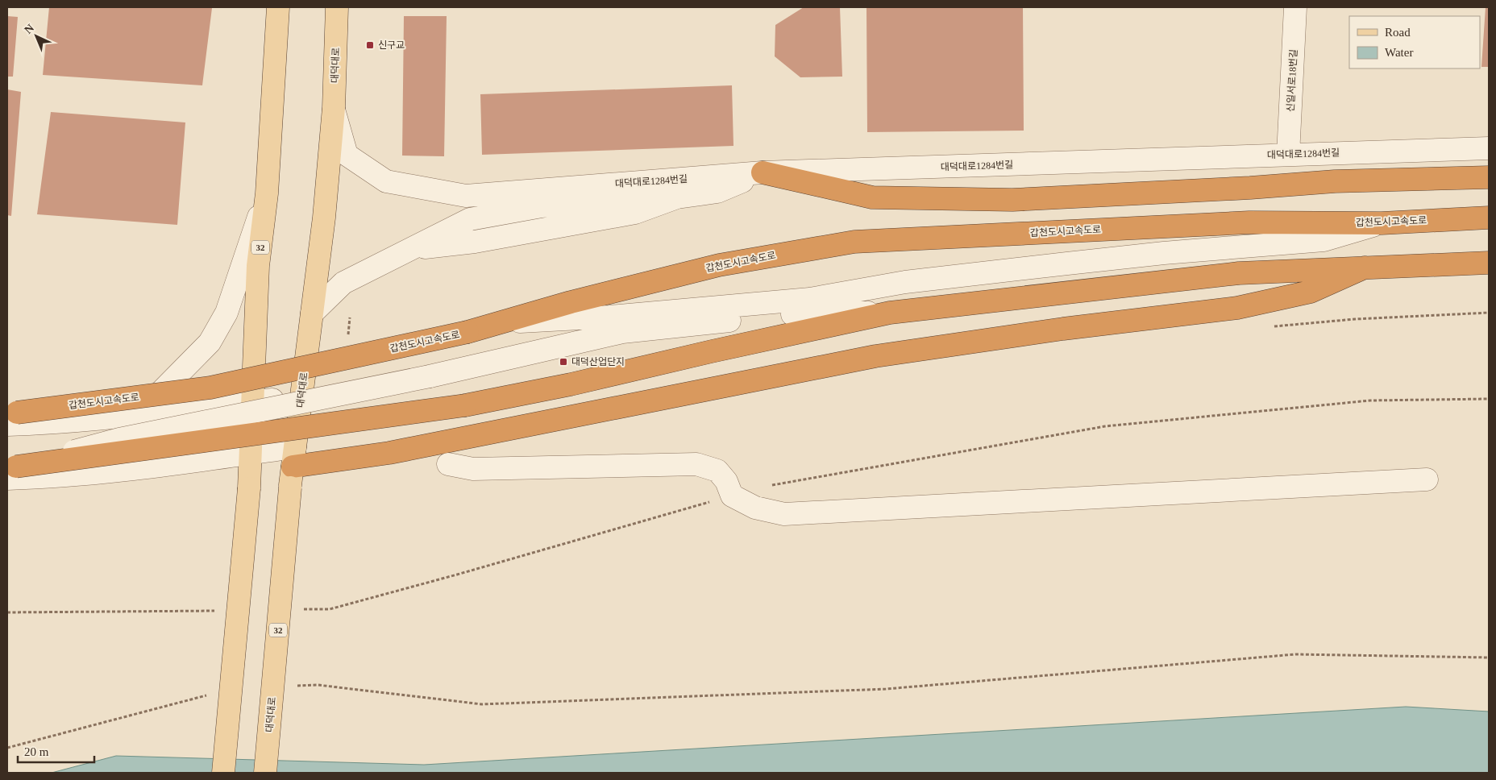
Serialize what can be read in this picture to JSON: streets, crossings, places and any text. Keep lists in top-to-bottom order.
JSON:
{
  "streets": {
    "highway": ["갑천도시고속도로"],
    "main road": ["대덕대로", "32"],
    "street": ["신일서로18번길", "대덕대로1284번길"]
  },
  "crossings": [
    ["대덕대로", "대덕대로1284번길"],
    ["신일서로18번길", "대덕대로1284번길"]
  ],
  "places": {
    "transit": ["신구교", "대덕산업단지"]
  },
  "legend": ["Road", "Water"],
  "scale_bar": "20 m",
  "north": "top left"
}
